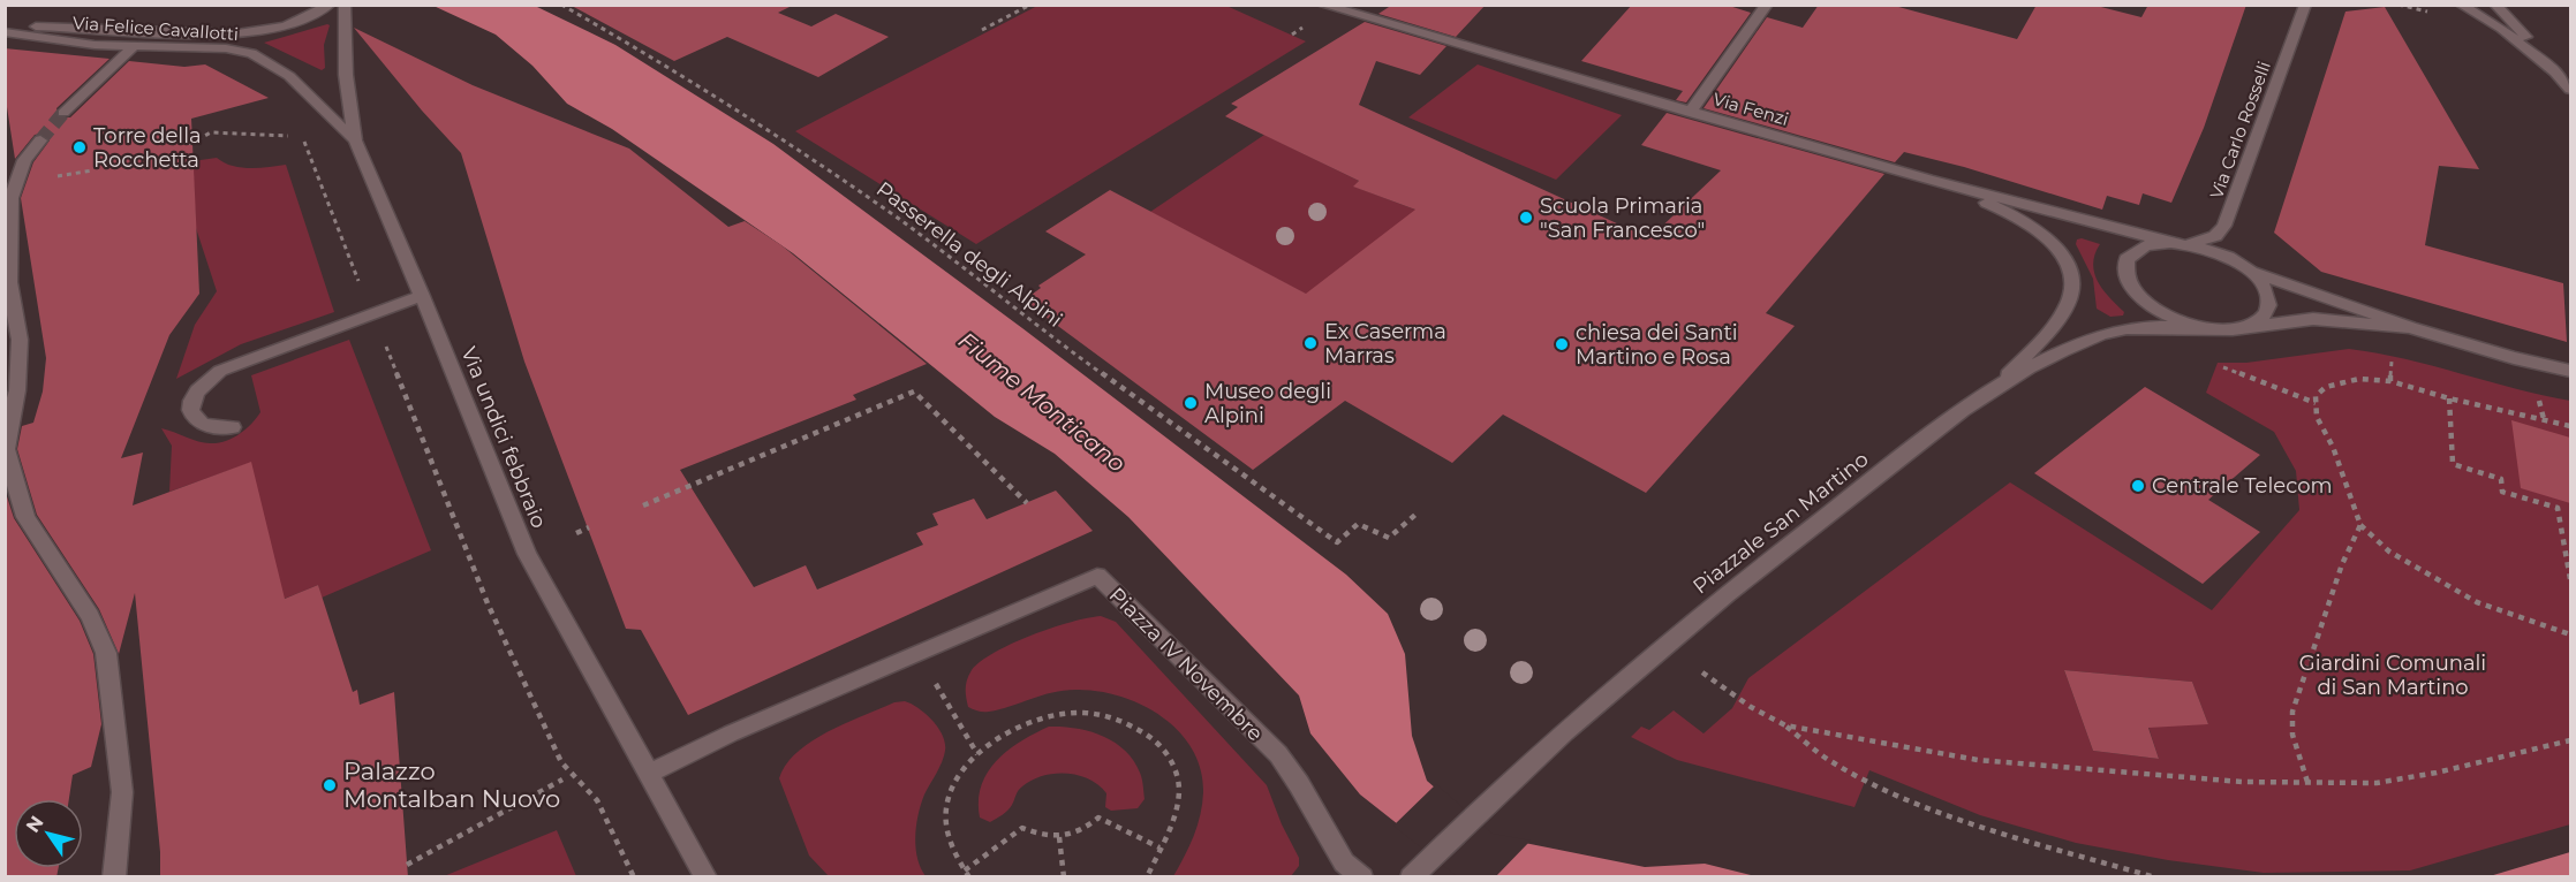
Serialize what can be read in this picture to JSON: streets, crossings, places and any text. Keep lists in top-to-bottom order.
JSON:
{
  "streets": {
    "street": [
      "Via Felice Cavallotti",
      "Via Fenzi",
      "Via Carlo Rosselli",
      "Via undici febbraio",
      "Piazzale San Martino",
      "Piazza IV Novembre"
    ],
    "path": ["Passerella degli Alpini"]
  },
  "crossings": [
    ["Via Felice Cavallotti", "Via undici febbraio"],
    ["Via Fenzi", "Via Carlo Rosselli"],
    ["Via Fenzi", "Piazzale San Martino"],
    ["Via Carlo Rosselli", "Piazzale San Martino"],
    ["Via undici febbraio", "Piazza IV Novembre"]
  ],
  "water": ["Fiume Monticano"],
  "parks": ["Giardini Comunali di San Martino"],
  "places": [
    "Torre della Rocchetta",
    "Scuola Primaria \"San Francesco\"",
    "Ex Caserma Marras",
    "chiesa dei Santi Martino e Rosa",
    "Museo degli Alpini",
    "Centrale Telecom",
    "Palazzo Montalban Nuovo"
  ],
  "north": "top left"
}
